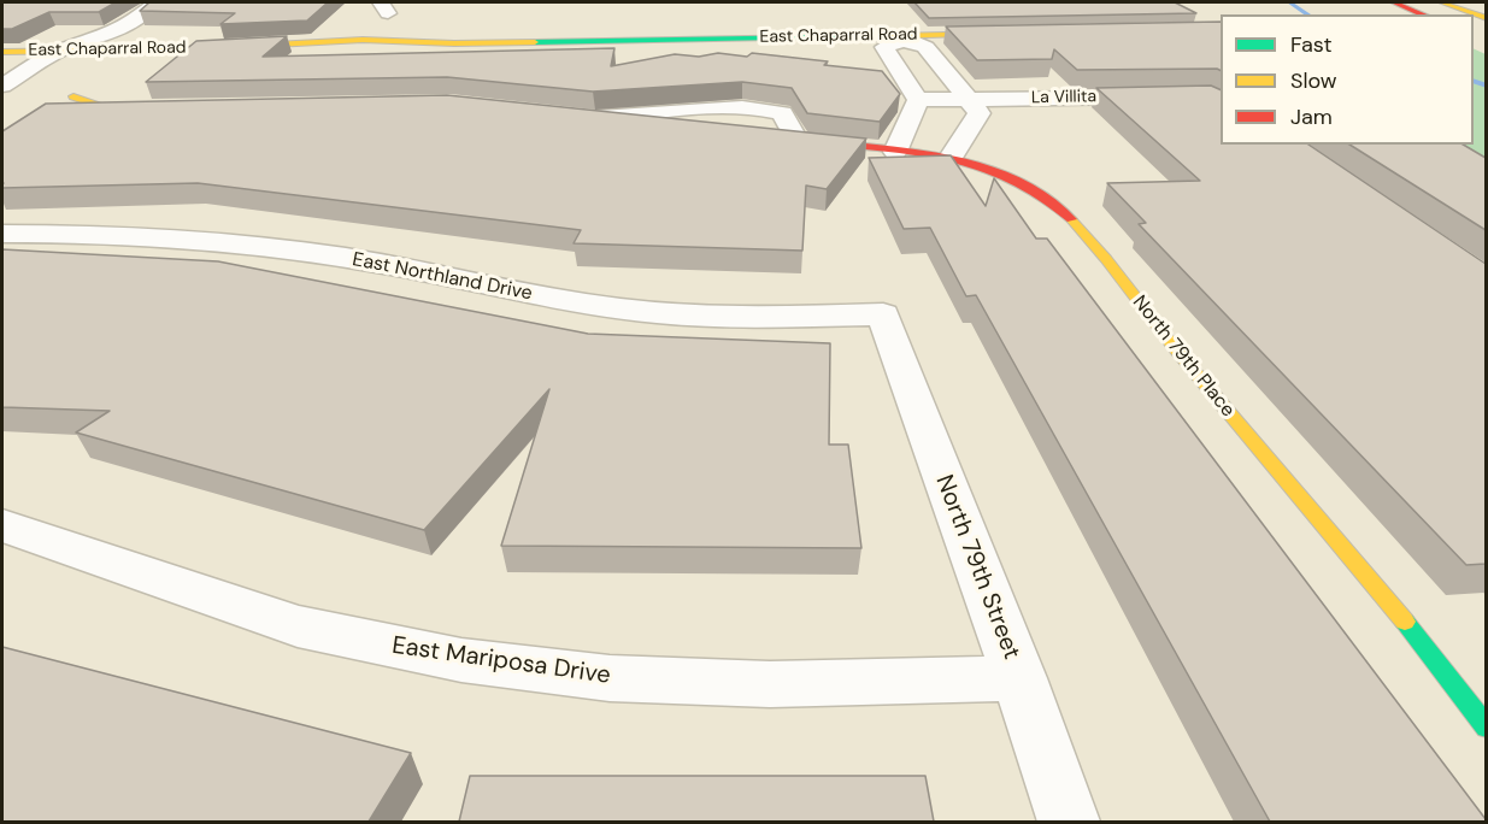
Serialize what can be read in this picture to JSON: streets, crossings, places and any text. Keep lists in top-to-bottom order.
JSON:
{
  "streets": {
    "main road": ["East Chaparral Road", "North 79th Place"],
    "street": [
      "La Villita",
      "East Northland Drive",
      "North 79th Street",
      "East Mariposa Drive"
    ]
  },
  "crossings": [
    ["East Northland Drive", "North 79th Street"],
    ["North 79th Street", "East Mariposa Drive"]
  ],
  "legend": ["Fast", "Slow", "Jam"]
}
